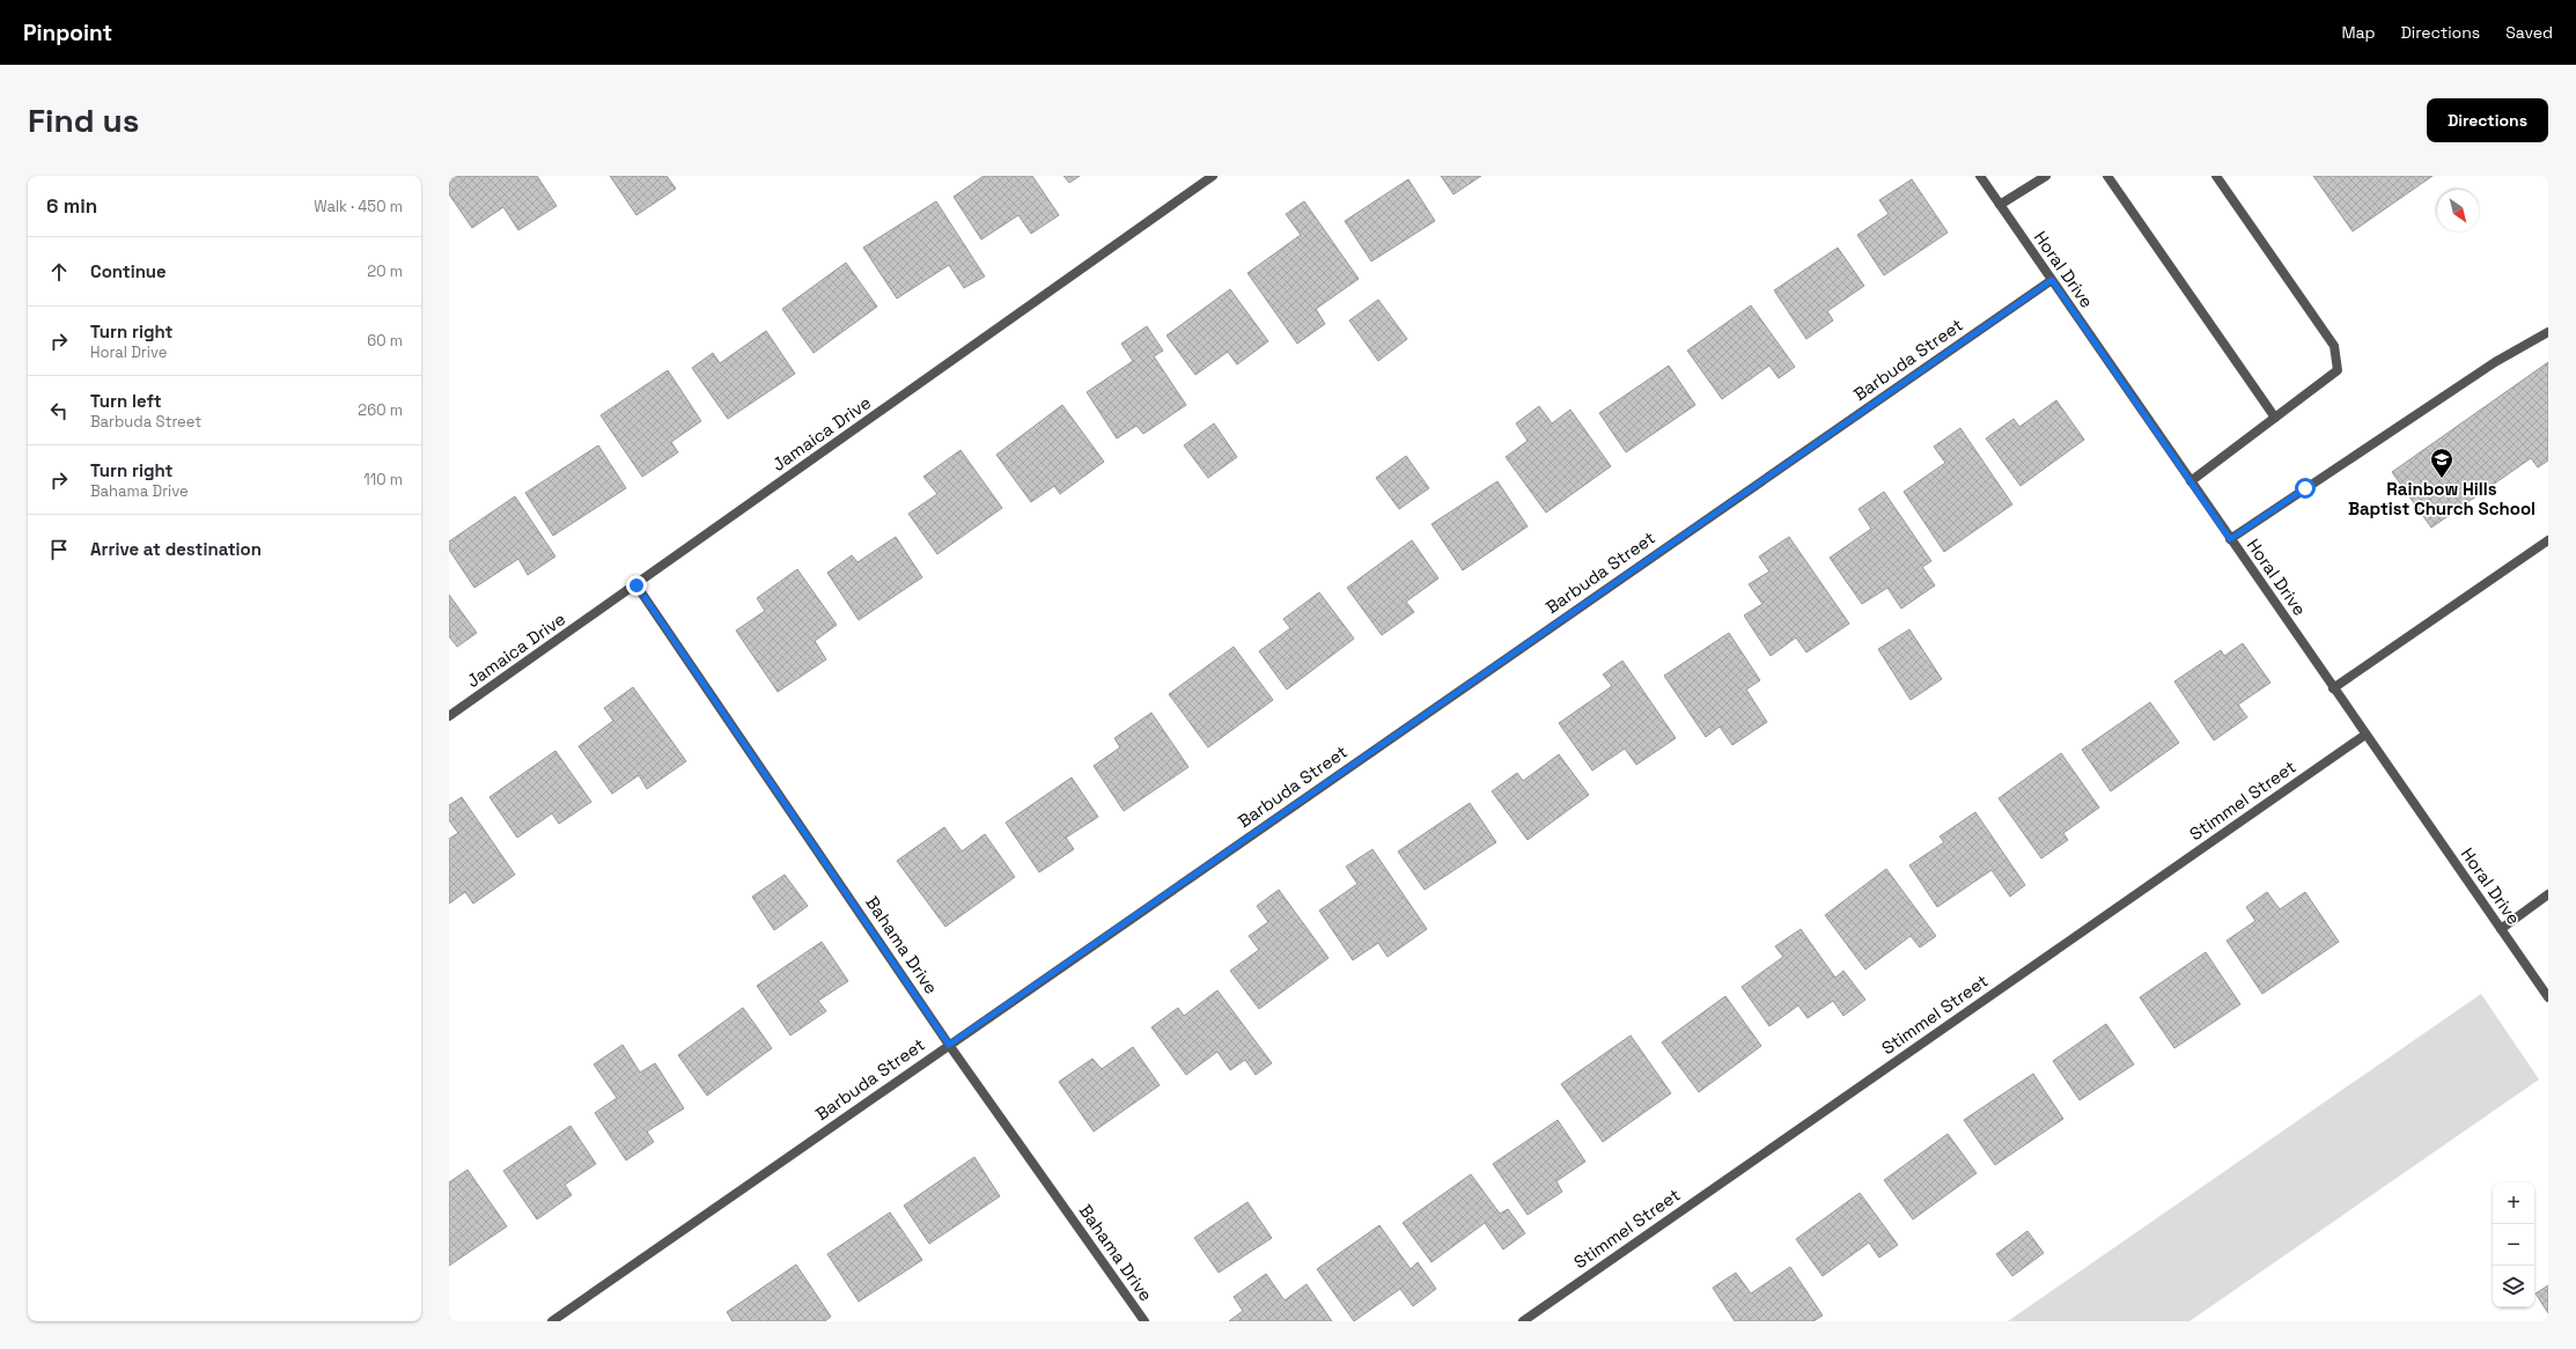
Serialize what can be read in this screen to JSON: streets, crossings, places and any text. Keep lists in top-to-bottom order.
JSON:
{
  "streets": {
    "street": [
      "Horal Drive",
      "Barbuda Street",
      "Jamaica Drive",
      "Stimmel Street",
      "Bahama Drive"
    ]
  },
  "crossings": [
    ["Horal Drive", "Barbuda Street"],
    ["Horal Drive", "Stimmel Street"],
    ["Barbuda Street", "Bahama Drive"],
    ["Jamaica Drive", "Bahama Drive"]
  ],
  "places": {
    "school or university": ["Rainbow Hills Baptist Church School"]
  },
  "north": "bottom right",
  "page": {
    "header": "Pinpoint",
    "nav": ["Map", "Directions", "Saved"],
    "buttons": "Directions",
    "title": "Find us",
    "heading": ["6 min", "Walk · 450 m"],
    "list": [
      ["Continue", "20 m"],
      ["Turn right", "Horal Drive", "60 m"],
      ["Turn left", "Barbuda Street", "260 m"],
      ["Turn right", "Bahama Drive", "110 m"],
      "Arrive at destination"
    ],
    "map_buttons": ["+", "−"]
  }
}
